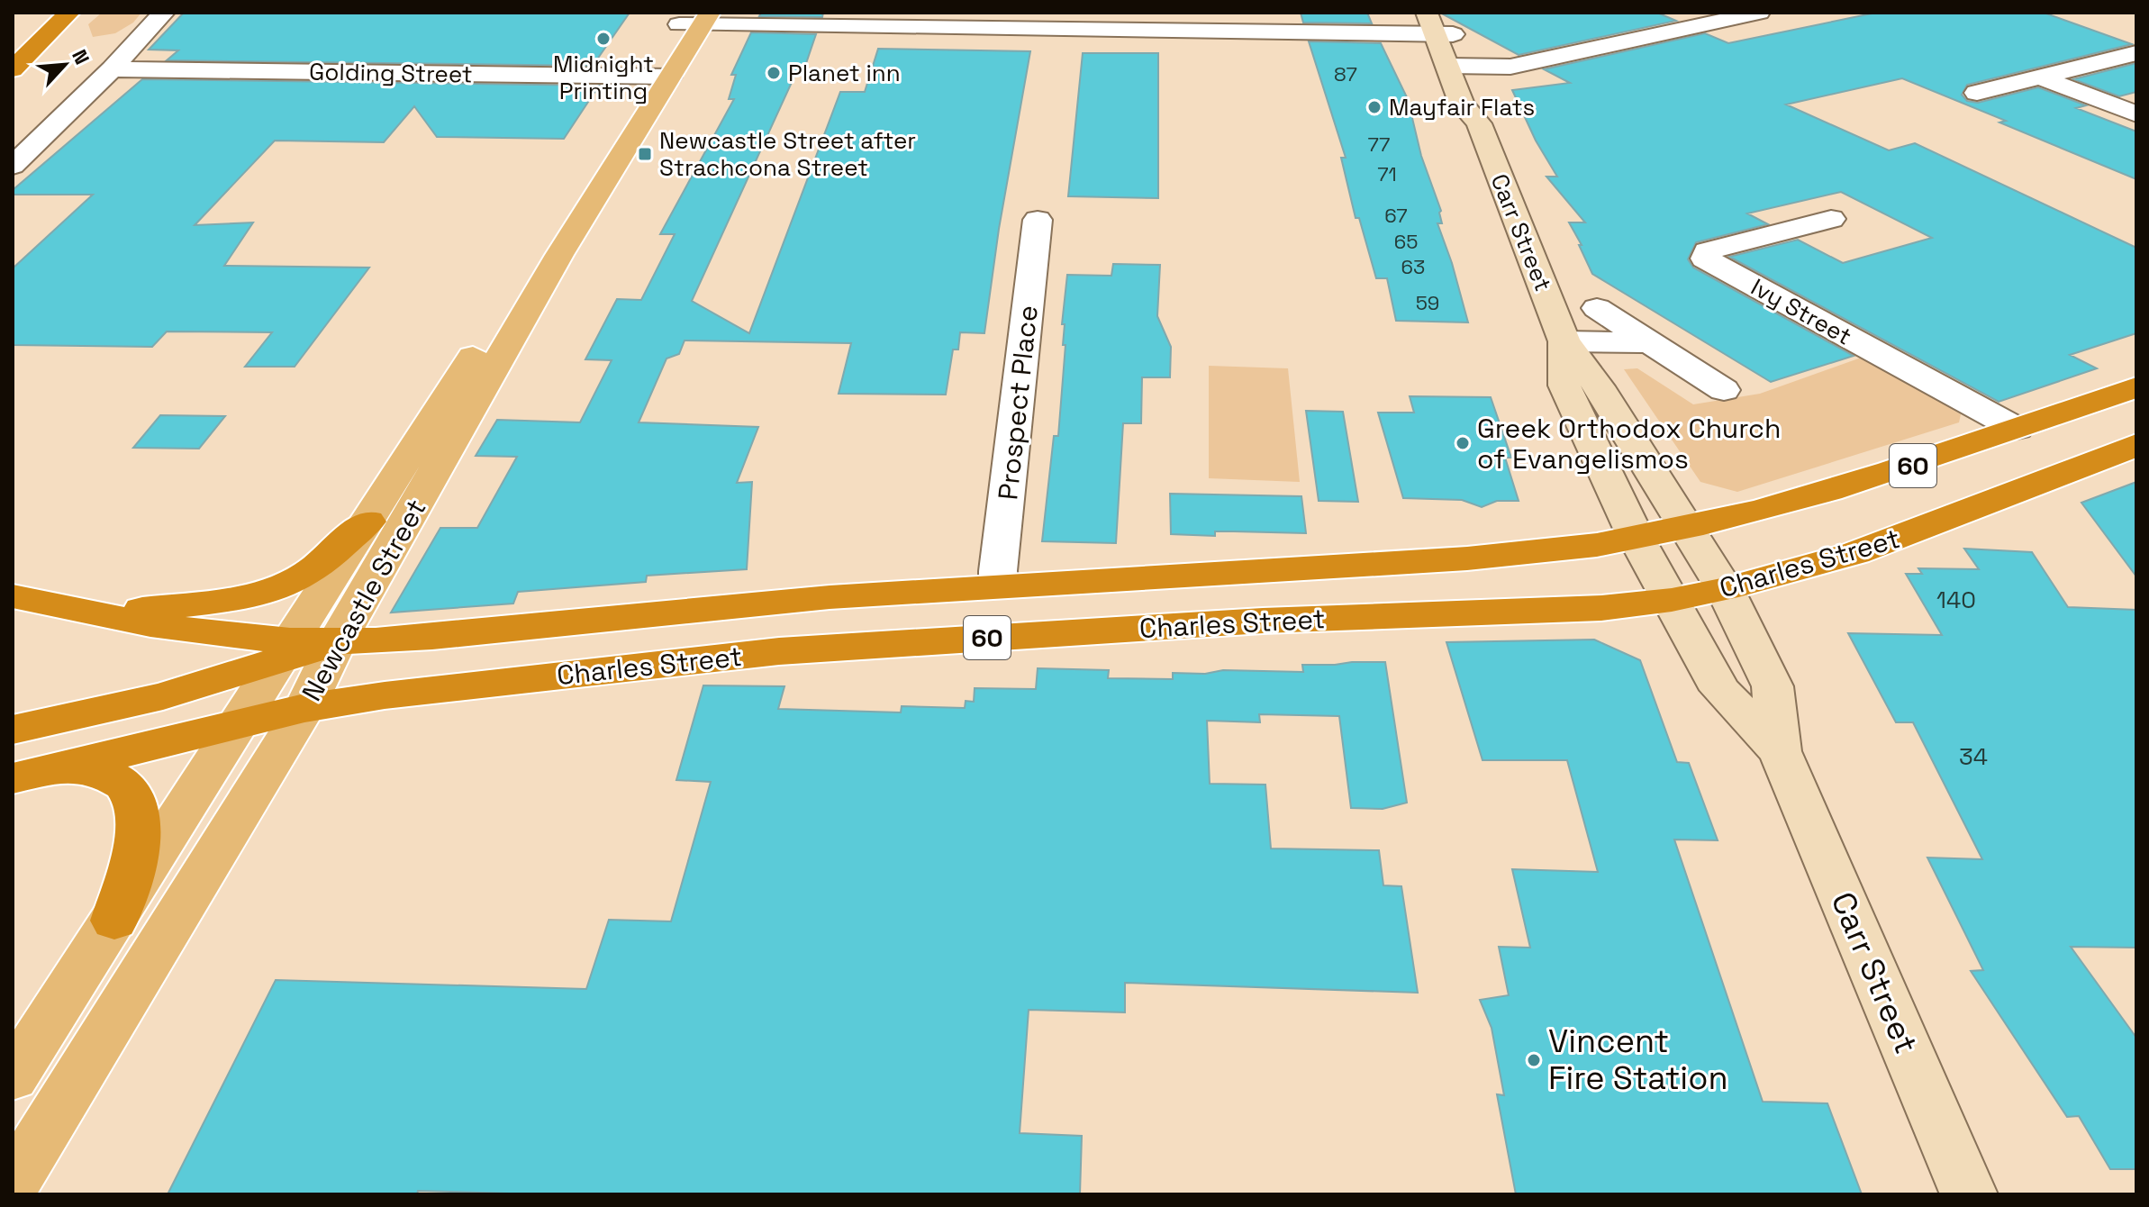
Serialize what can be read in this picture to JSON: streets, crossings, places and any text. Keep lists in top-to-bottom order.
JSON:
{
  "streets": {
    "highway": ["60", "Charles Street"],
    "main road": ["Newcastle Street"],
    "street": [
      "Golding Street",
      "Carr Street",
      "Ivy Street",
      "Prospect Place"
    ]
  },
  "crossings": [
    ["Golding Street", "Newcastle Street"],
    ["Carr Street", "Charles Street"],
    ["Ivy Street", "Charles Street"],
    ["Prospect Place", "Charles Street"],
    ["Charles Street", "Newcastle Street"]
  ],
  "places": {
    "other": [
      "Midnight Printing",
      "Planet inn",
      "Mayfair Flats",
      "Greek Orthodox Church of Evangelismos",
      "Vincent Fire Station"
    ],
    "transit": ["Newcastle Street after Strachcona Street"]
  },
  "house_numbers": [
    "87",
    "77",
    "71",
    "67",
    "65",
    "63",
    "59",
    "140",
    "34"
  ],
  "north": "top right"
}
